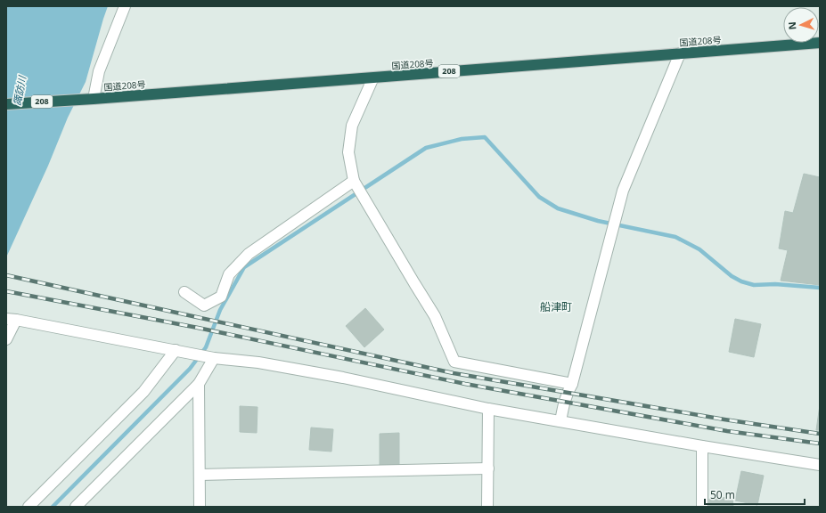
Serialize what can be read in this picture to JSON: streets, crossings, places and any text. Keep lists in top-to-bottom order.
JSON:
{
  "streets": {
    "highway": ["国道208号", "208"]
  },
  "districts": ["船津町"],
  "water": ["諏訪川"],
  "scale_bar": "50 m",
  "north": "left"
}
